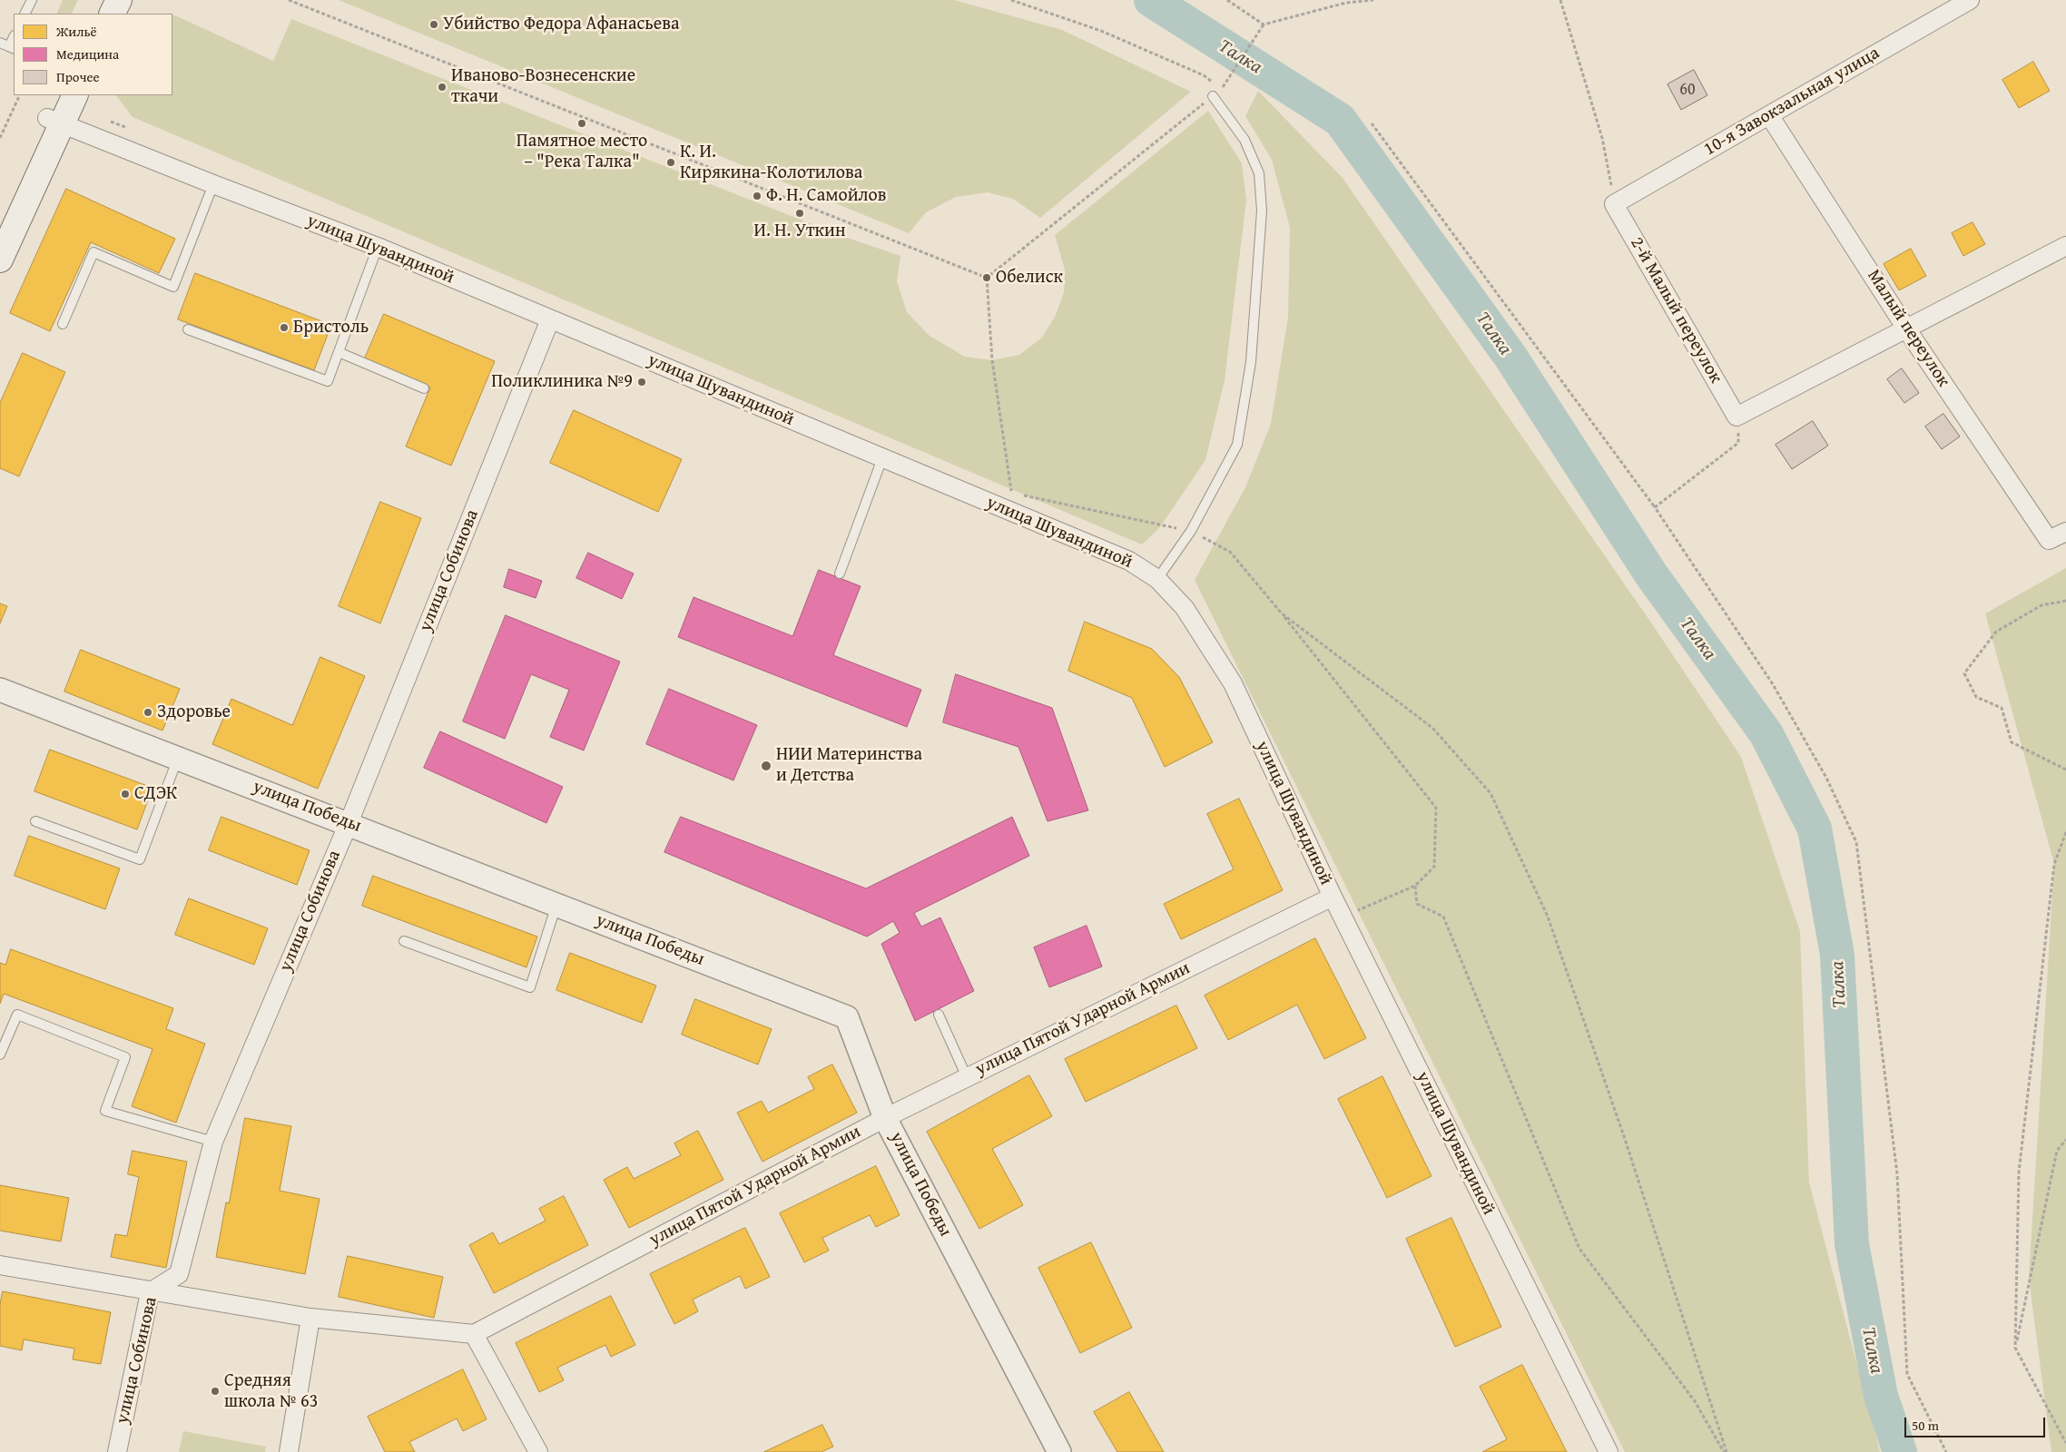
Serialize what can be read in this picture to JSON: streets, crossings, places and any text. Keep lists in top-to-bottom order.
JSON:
{
  "streets": {
    "street": [
      "10-я Завокзальная улица",
      "улица Шувандиной",
      "2-й Малый переулок",
      "Малый переулок",
      "улица Собинова",
      "улица Победы",
      "улица Пятой Ударной Армии"
    ]
  },
  "crossings": [
    ["10-я Завокзальная улица", "2-й Малый переулок"],
    ["10-я Завокзальная улица", "Малый переулок"],
    ["улица Шувандиной", "улица Собинова"],
    ["улица Шувандиной", "улица Пятой Ударной Армии"],
    ["улица Собинова", "улица Победы"],
    ["улица Победы", "улица Пятой Ударной Армии"]
  ],
  "water": ["Талка"],
  "places": [
    "Убийство Федора Афанасьева",
    "Иваново-Вознесенские ткачи",
    "Памятное место – \"Река Талка\"",
    "К. И. Кирякина-Колотилова",
    "Ф. Н. Самойлов",
    "И. Н. Уткин",
    "Обелиск",
    "Бристоль",
    "Поликлиника №9",
    "Здоровье",
    "НИИ Материнства и Детства",
    "СДЭК",
    "Средняя школа № 63"
  ],
  "house_numbers": ["60"],
  "legend": ["Жильё", "Медицина", "Прочее"],
  "scale_bar": "50 m"
}
